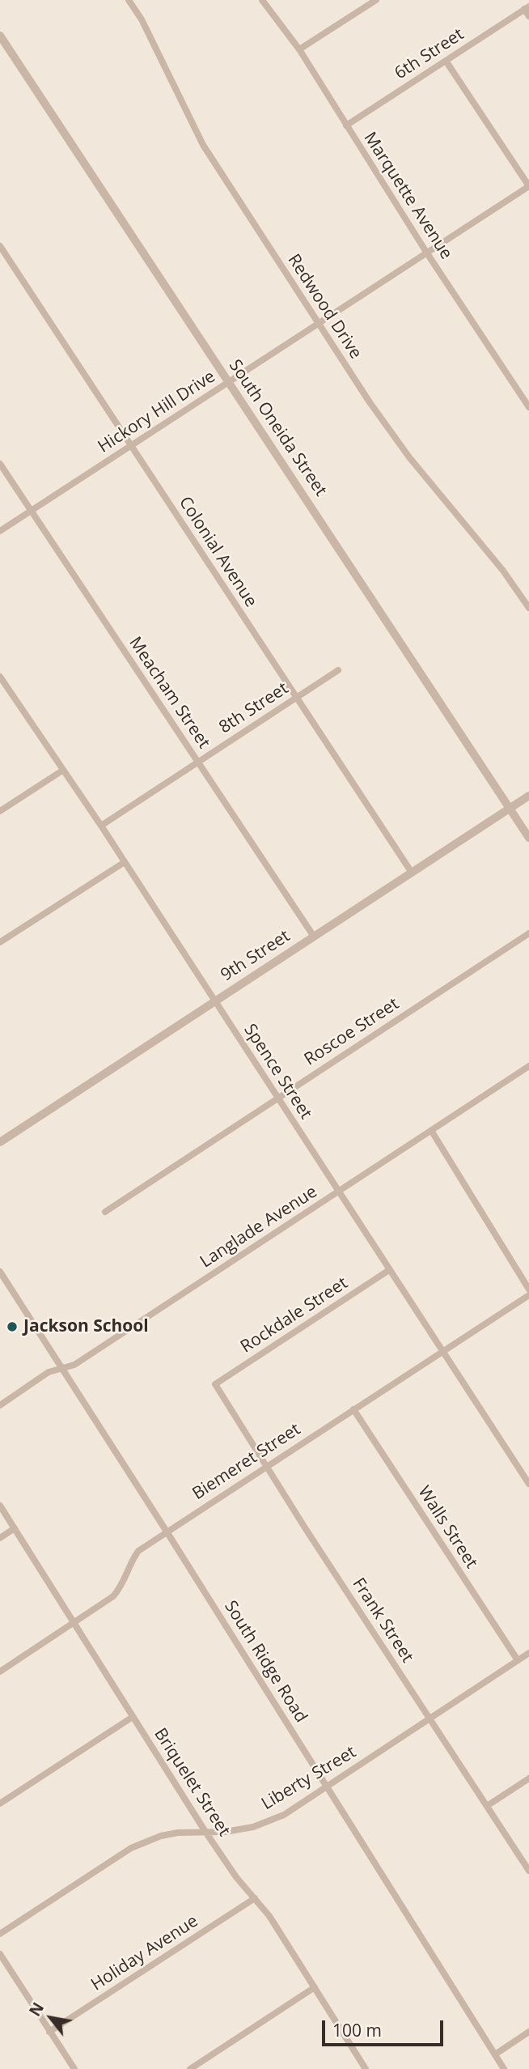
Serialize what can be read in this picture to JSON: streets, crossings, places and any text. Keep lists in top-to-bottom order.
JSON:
{
  "streets": {
    "street": [
      "6th Street",
      "Marquette Avenue",
      "Redwood Drive",
      "Hickory Hill Drive",
      "South Oneida Street",
      "Colonial Avenue",
      "Meacham Street",
      "8th Street",
      "9th Street",
      "Roscoe Street",
      "Spence Street",
      "Langlade Avenue",
      "Rockdale Street",
      "Biemeret Street",
      "Walls Street",
      "Frank Street",
      "South Ridge Road",
      "Liberty Street",
      "Briquelet Street",
      "Holiday Avenue"
    ]
  },
  "crossings": [
    ["6th Street", "Marquette Avenue"],
    ["Marquette Avenue", "Hickory Hill Drive"],
    ["Redwood Drive", "Hickory Hill Drive"],
    ["Hickory Hill Drive", "South Oneida Street"],
    ["Hickory Hill Drive", "Colonial Avenue"],
    ["Hickory Hill Drive", "Meacham Street"],
    ["South Oneida Street", "9th Street"],
    ["Colonial Avenue", "8th Street"],
    ["Colonial Avenue", "9th Street"],
    ["Meacham Street", "8th Street"],
    ["Meacham Street", "9th Street"],
    ["8th Street", "Spence Street"],
    ["9th Street", "Spence Street"],
    ["Roscoe Street", "Spence Street"],
    ["Spence Street", "Langlade Avenue"],
    ["Spence Street", "Rockdale Street"],
    ["Spence Street", "Biemeret Street"],
    ["Langlade Avenue", "South Ridge Road"],
    ["Rockdale Street", "Frank Street"],
    ["Biemeret Street", "Walls Street"],
    ["Biemeret Street", "Frank Street"],
    ["Biemeret Street", "South Ridge Road"],
    ["Biemeret Street", "Briquelet Street"],
    ["Walls Street", "Liberty Street"],
    ["Frank Street", "Liberty Street"],
    ["South Ridge Road", "Liberty Street"],
    ["Liberty Street", "Briquelet Street"],
    ["Briquelet Street", "Holiday Avenue"]
  ],
  "places": ["Jackson School"],
  "scale_bar": "100 m",
  "north": "top left"
}
